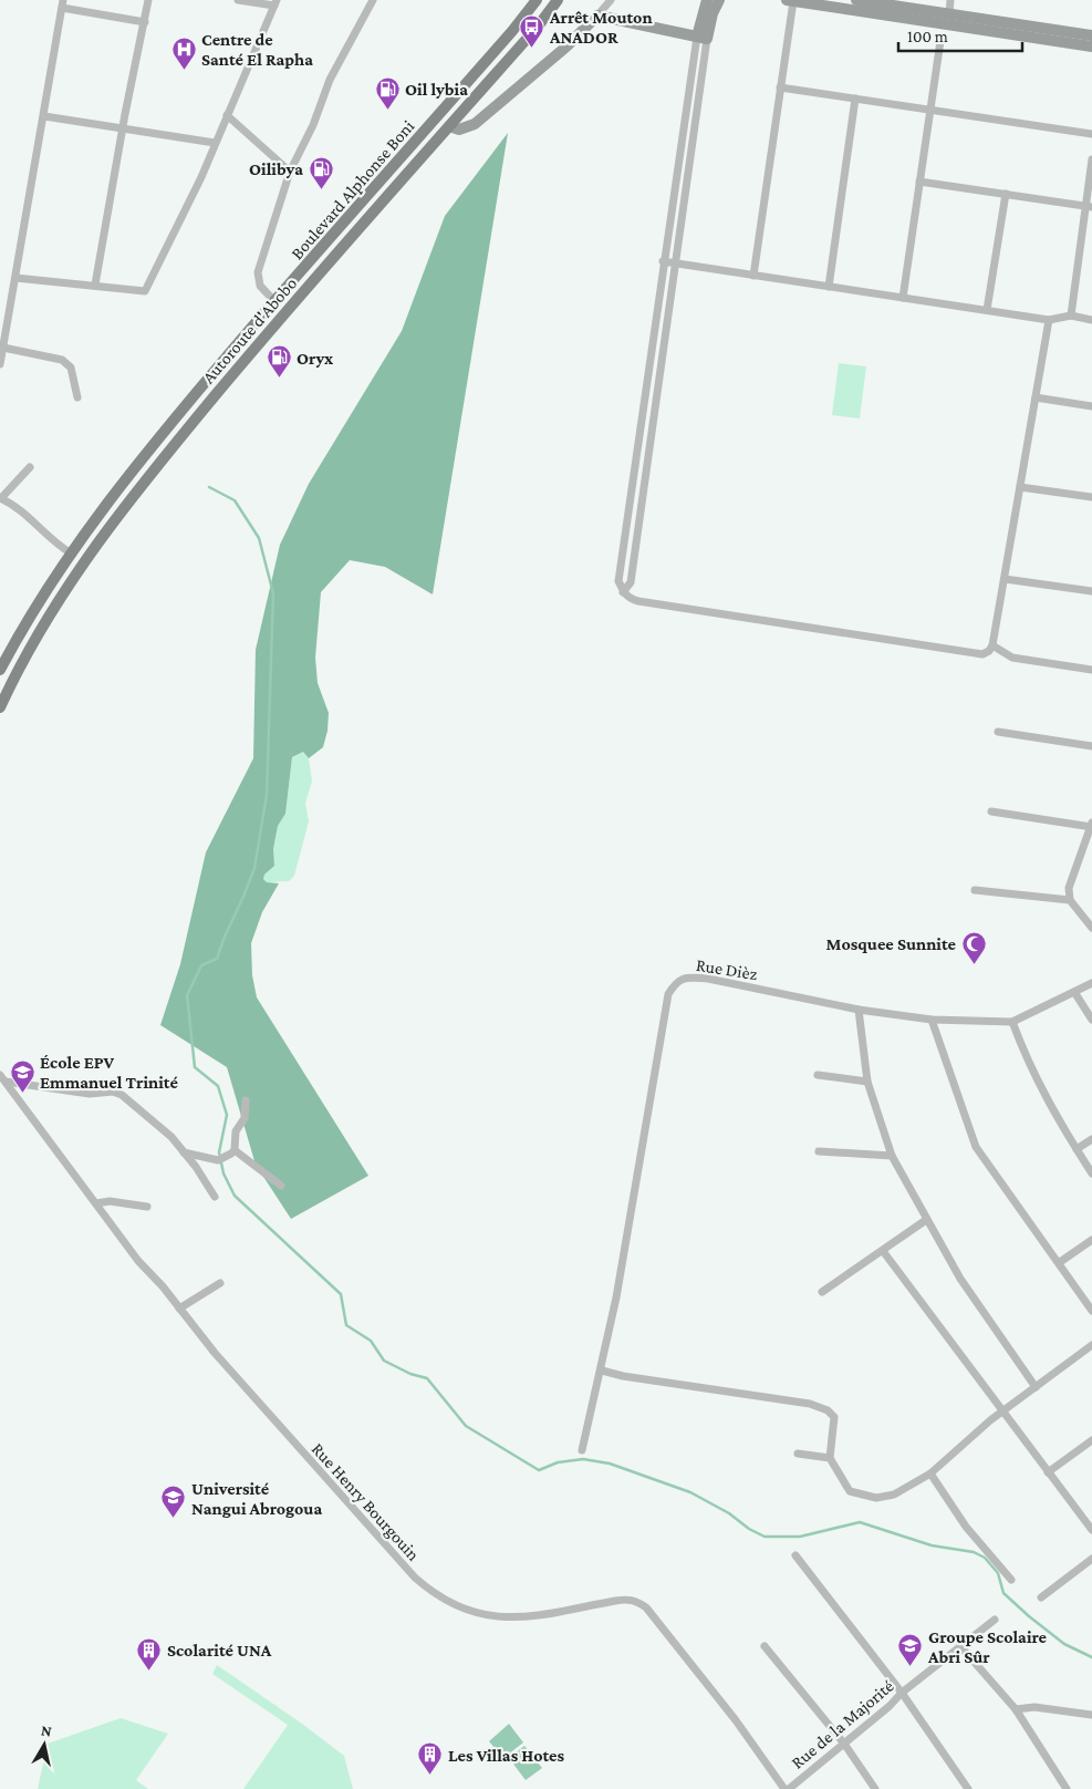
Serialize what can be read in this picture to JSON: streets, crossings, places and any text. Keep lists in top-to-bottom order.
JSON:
{
  "streets": {
    "main road": ["Boulevard Alphonse Boni", "Autoroute d'Abobo"],
    "street": ["Rue Dièz", "Rue Henry Bourgouin", "Rue de la Majorité"]
  },
  "places": {
    "bus stop": ["Arrêt Mouton ANADOR"],
    "hospital": ["Centre de Santé El Rapha"],
    "fuel station": ["Oil lybia", "Oilibya", "Oryx"],
    "mosque": ["Mosquee Sunnite"],
    "school or university": ["École EPV Emmanuel Trinité", "Université Nangui Abrogoua", "Groupe Scolaire Abri Sûr"],
    "building": ["Scolarité UNA", "Les Villas Hotes"]
  },
  "scale_bar": "100 m",
  "north": "top"
}
